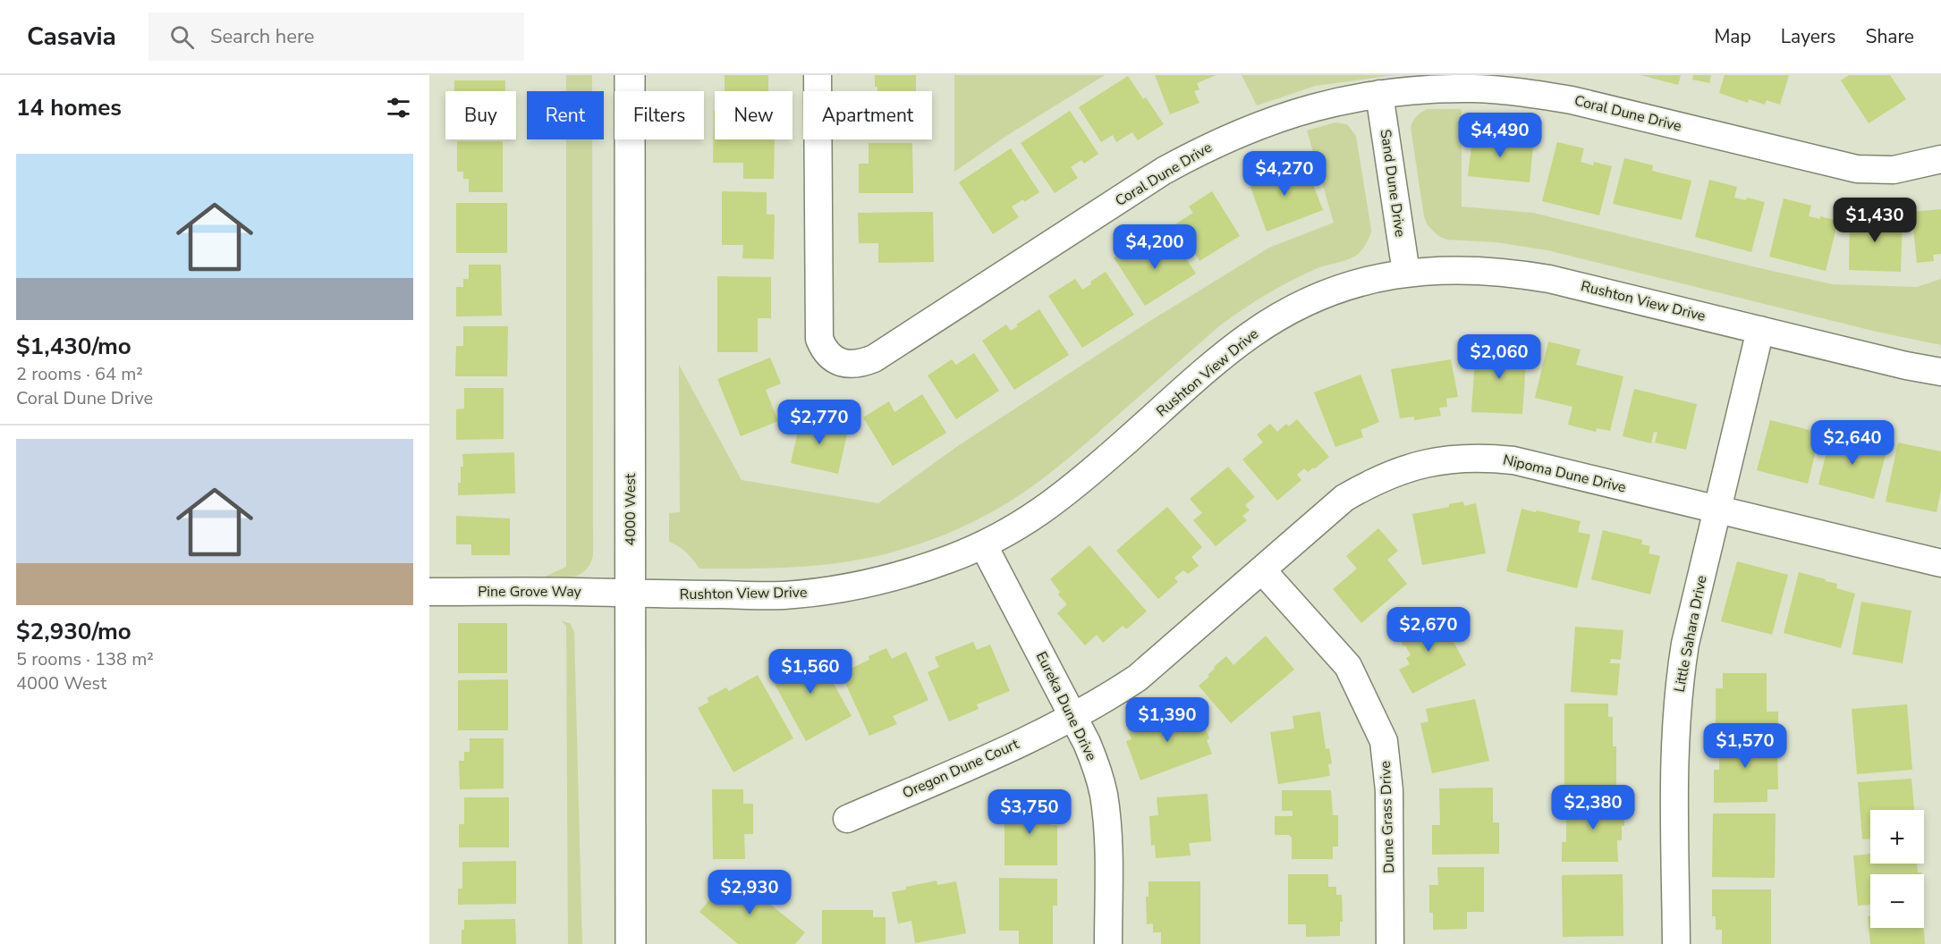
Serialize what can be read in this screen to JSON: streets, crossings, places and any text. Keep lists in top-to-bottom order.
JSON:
{
  "streets": {
    "main road": ["4000 West"],
    "street": [
      "Coral Dune Drive",
      "Sand Dune Drive",
      "Rushton View Drive",
      "Nipoma Dune Drive",
      "Pine Grove Way",
      "Little Sahara Drive",
      "Eureka Dune Drive",
      "Oregon Dune Court",
      "Dune Grass Drive"
    ]
  },
  "crossings": [
    ["Coral Dune Drive", "Sand Dune Drive"],
    ["Sand Dune Drive", "Rushton View Drive"],
    ["Rushton View Drive", "4000 West"],
    ["Rushton View Drive", "Pine Grove Way"],
    ["Rushton View Drive", "Little Sahara Drive"],
    ["Rushton View Drive", "Eureka Dune Drive"],
    ["Nipoma Dune Drive", "Little Sahara Drive"],
    ["Nipoma Dune Drive", "Eureka Dune Drive"],
    ["Nipoma Dune Drive", "Oregon Dune Court"],
    ["Nipoma Dune Drive", "Dune Grass Drive"],
    ["4000 West", "Pine Grove Way"],
    ["Eureka Dune Drive", "Oregon Dune Court"]
  ],
  "page": {
    "header": "Casavia",
    "search": "Search here",
    "nav": ["Map", "Layers", "Share"],
    "heading": "14 homes",
    "chip": [
      "Buy",
      "Rent",
      "Filters",
      "New",
      "Apartment"
    ],
    "price": [
      "$4,490",
      "$4,270",
      "$1,430",
      "$4,200",
      "$2,060",
      "$2,770",
      "$2,640",
      "$2,670",
      "$1,560",
      "$1,390",
      "$1,570",
      "$2,380",
      "$3,750",
      "$2,930"
    ],
    "list": [
      {
        "name": "$1,430/mo",
        "note": "2 rooms · 64 m² · Coral Dune Drive"
      },
      {
        "name": "$2,930/mo",
        "note": "5 rooms · 138 m² · 4000 West"
      }
    ],
    "map_buttons": ["+", "−"]
  }
}
